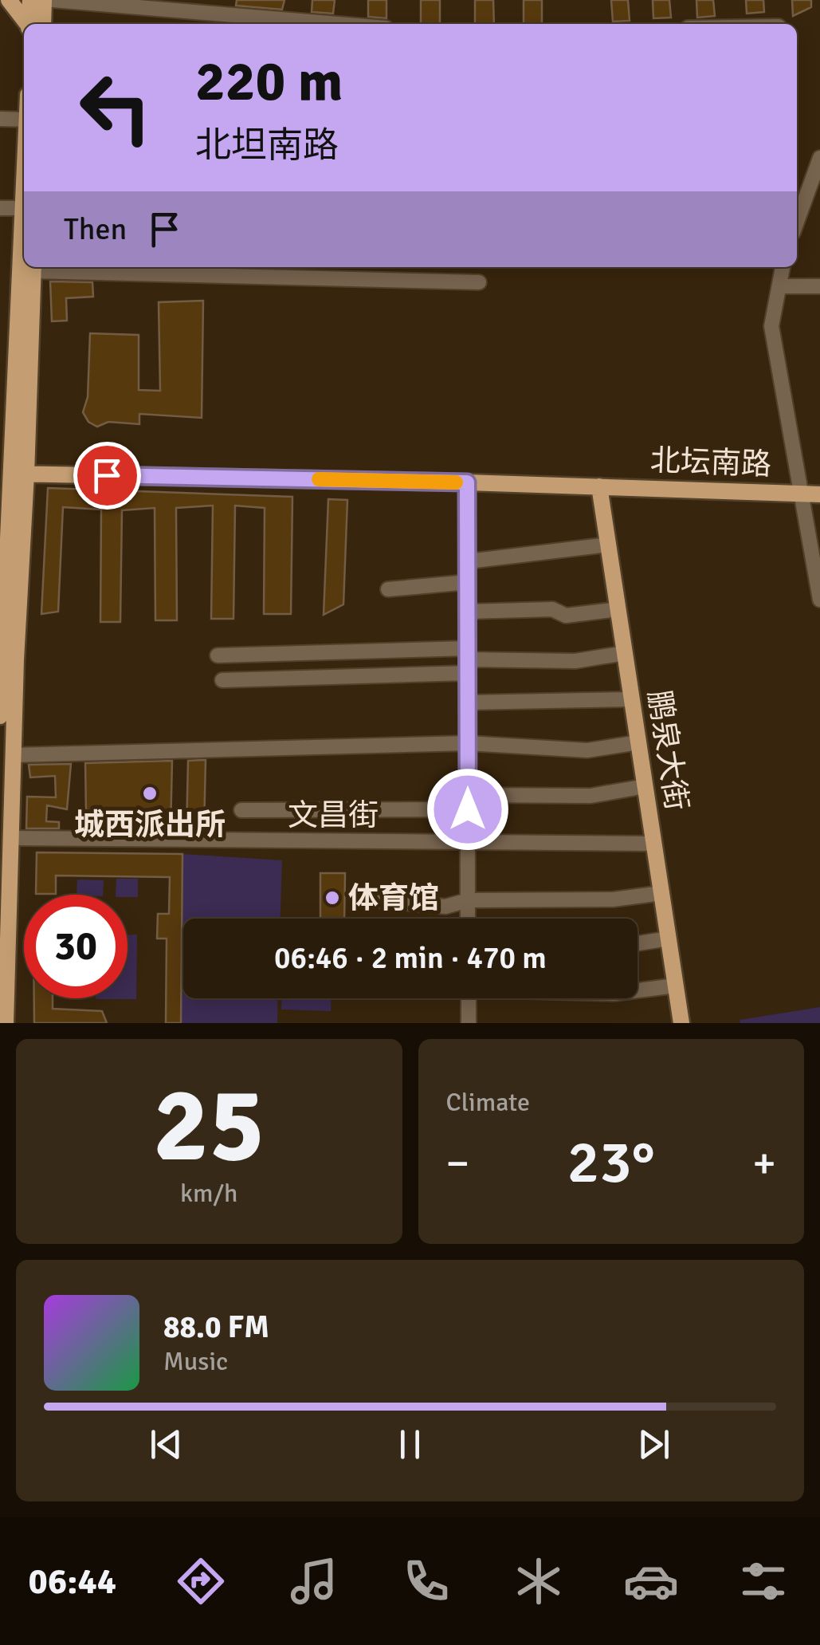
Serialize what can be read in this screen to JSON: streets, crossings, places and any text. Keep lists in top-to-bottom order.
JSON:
{
  "streets": {
    "main road": ["北坛南路", "鹏泉大街"],
    "street": ["文昌街"]
  },
  "crossings": [
    ["北坛南路", "鹏泉大街"],
    ["鹏泉大街", "文昌街"]
  ],
  "places": ["城西派出所", "体育馆"],
  "page": {
    "turn": ["220 m", "北坦南路"],
    "then": "Then",
    "limit": "30",
    "trip": "06:46 · 2 min · 470 m",
    "tile": [
      ["25", "km/h"],
      "Climate"
    ],
    "heat": ["−", "23°", "+"],
    "song": ["88.0 FM", "Music"],
    "tabs": "06:44"
  }
}
